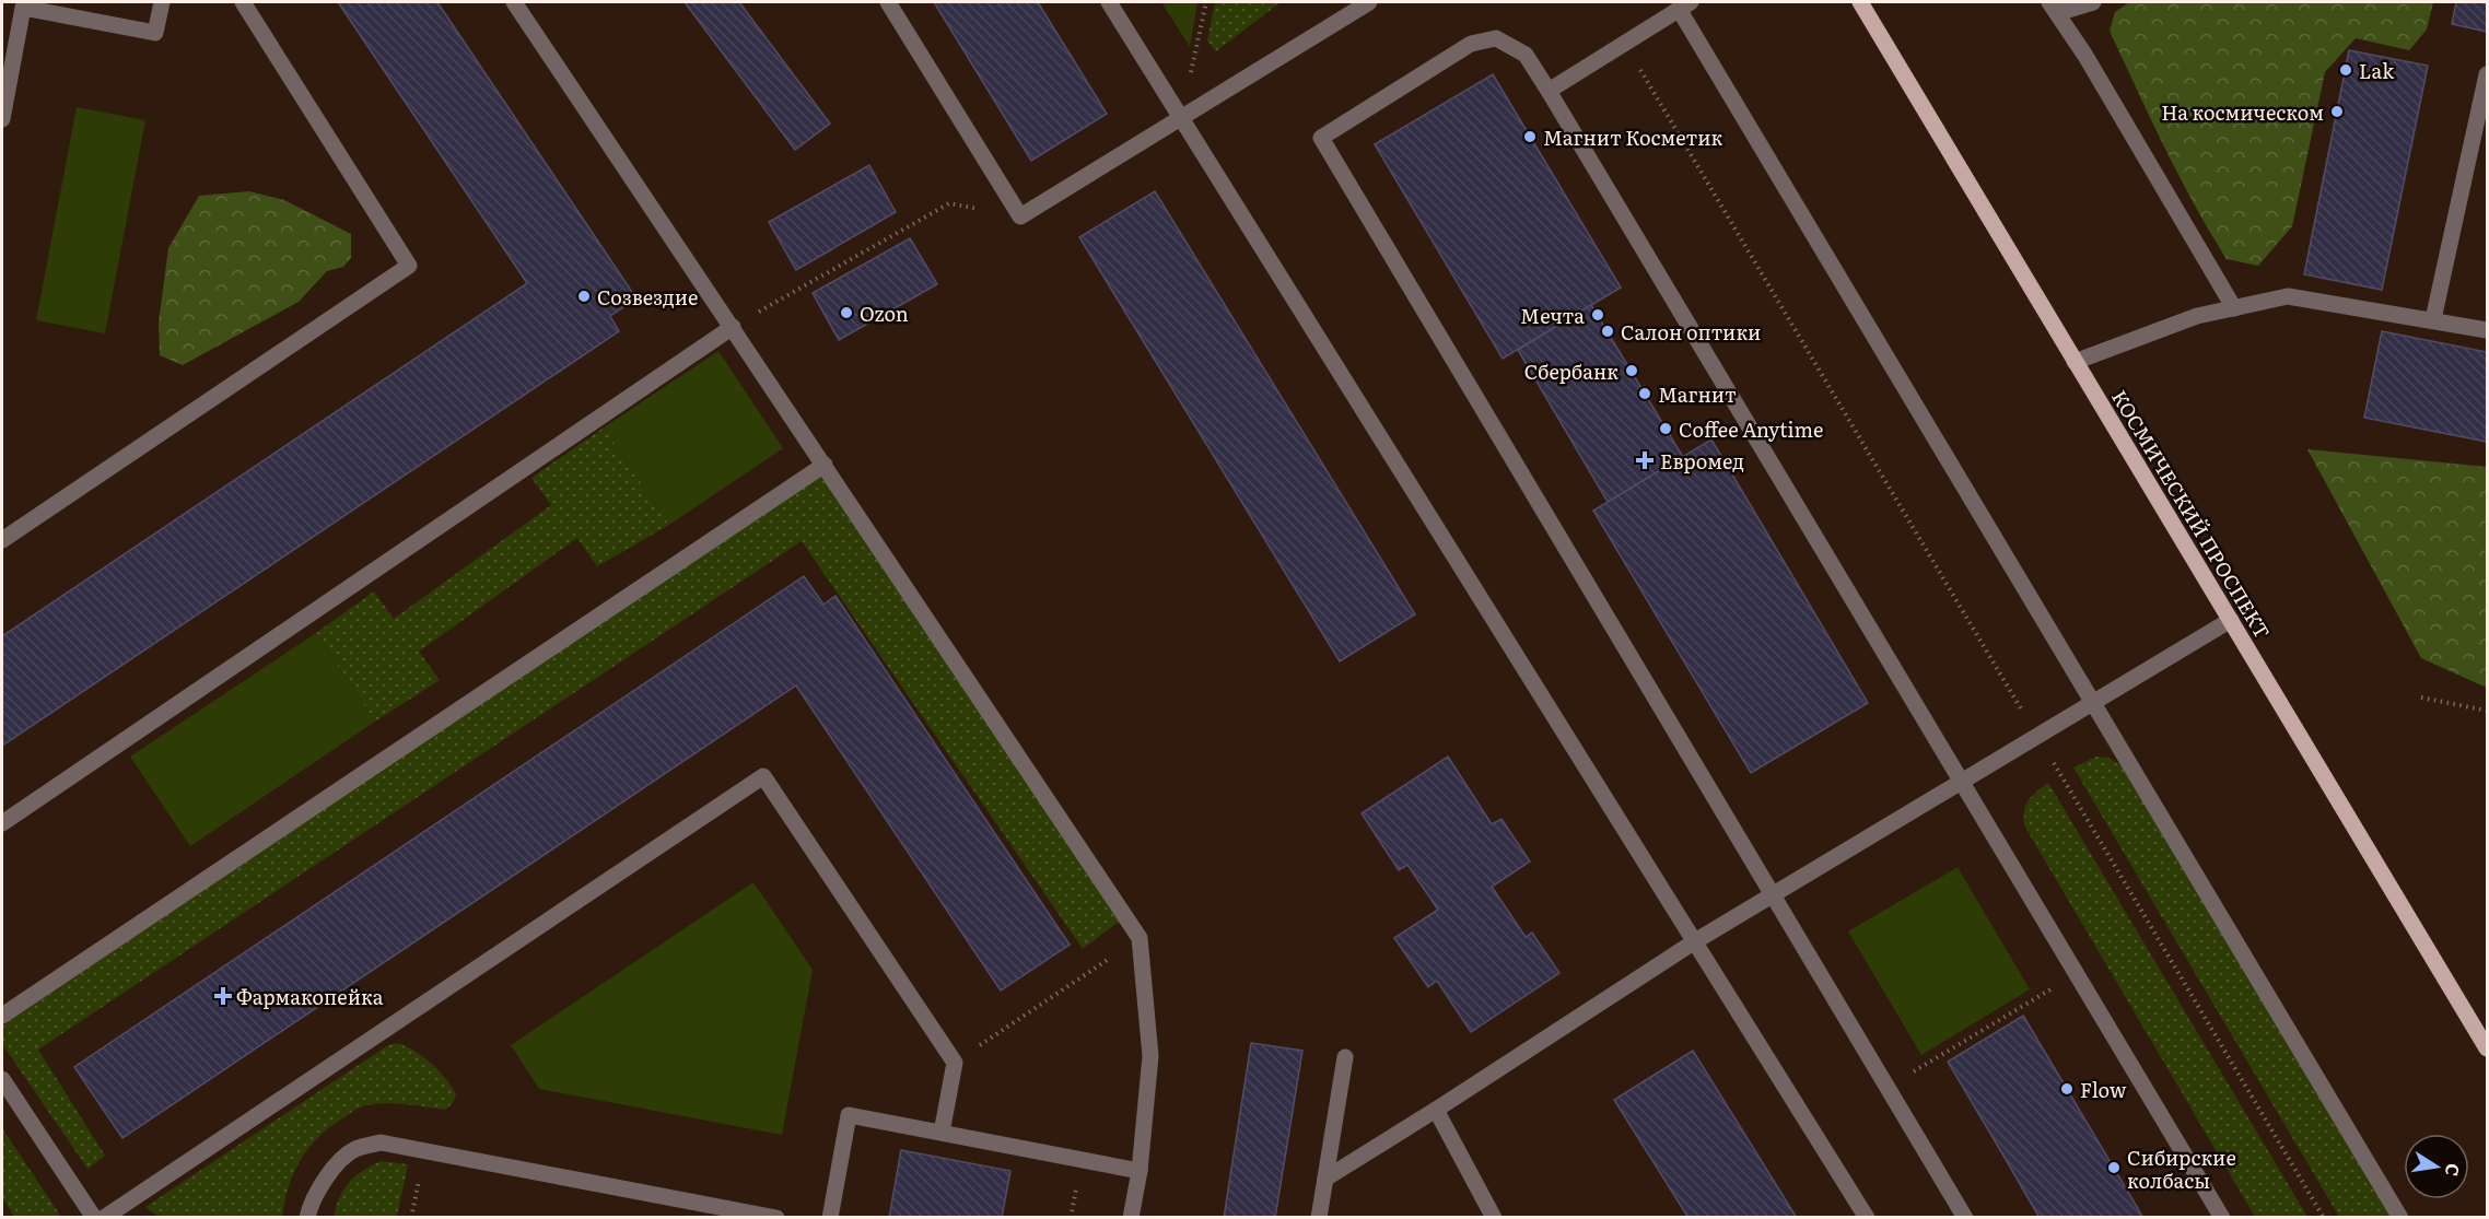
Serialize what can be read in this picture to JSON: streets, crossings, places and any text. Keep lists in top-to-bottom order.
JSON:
{
  "streets": {
    "main road": ["КОСМИЧЕСКИЙ ПРОСПЕКТ"]
  },
  "places": {
    "other": [
      "Lak",
      "На космическом",
      "Магнит Косметик",
      "Созвездие",
      "Ozon",
      "Мечта",
      "Салон оптики",
      "Сбербанк",
      "Магнит",
      "Coffee Anytime",
      "Flow",
      "Сибирские колбасы"
    ],
    "health": ["Евромед", "Фармакопейка"]
  },
  "north": "right"
}
